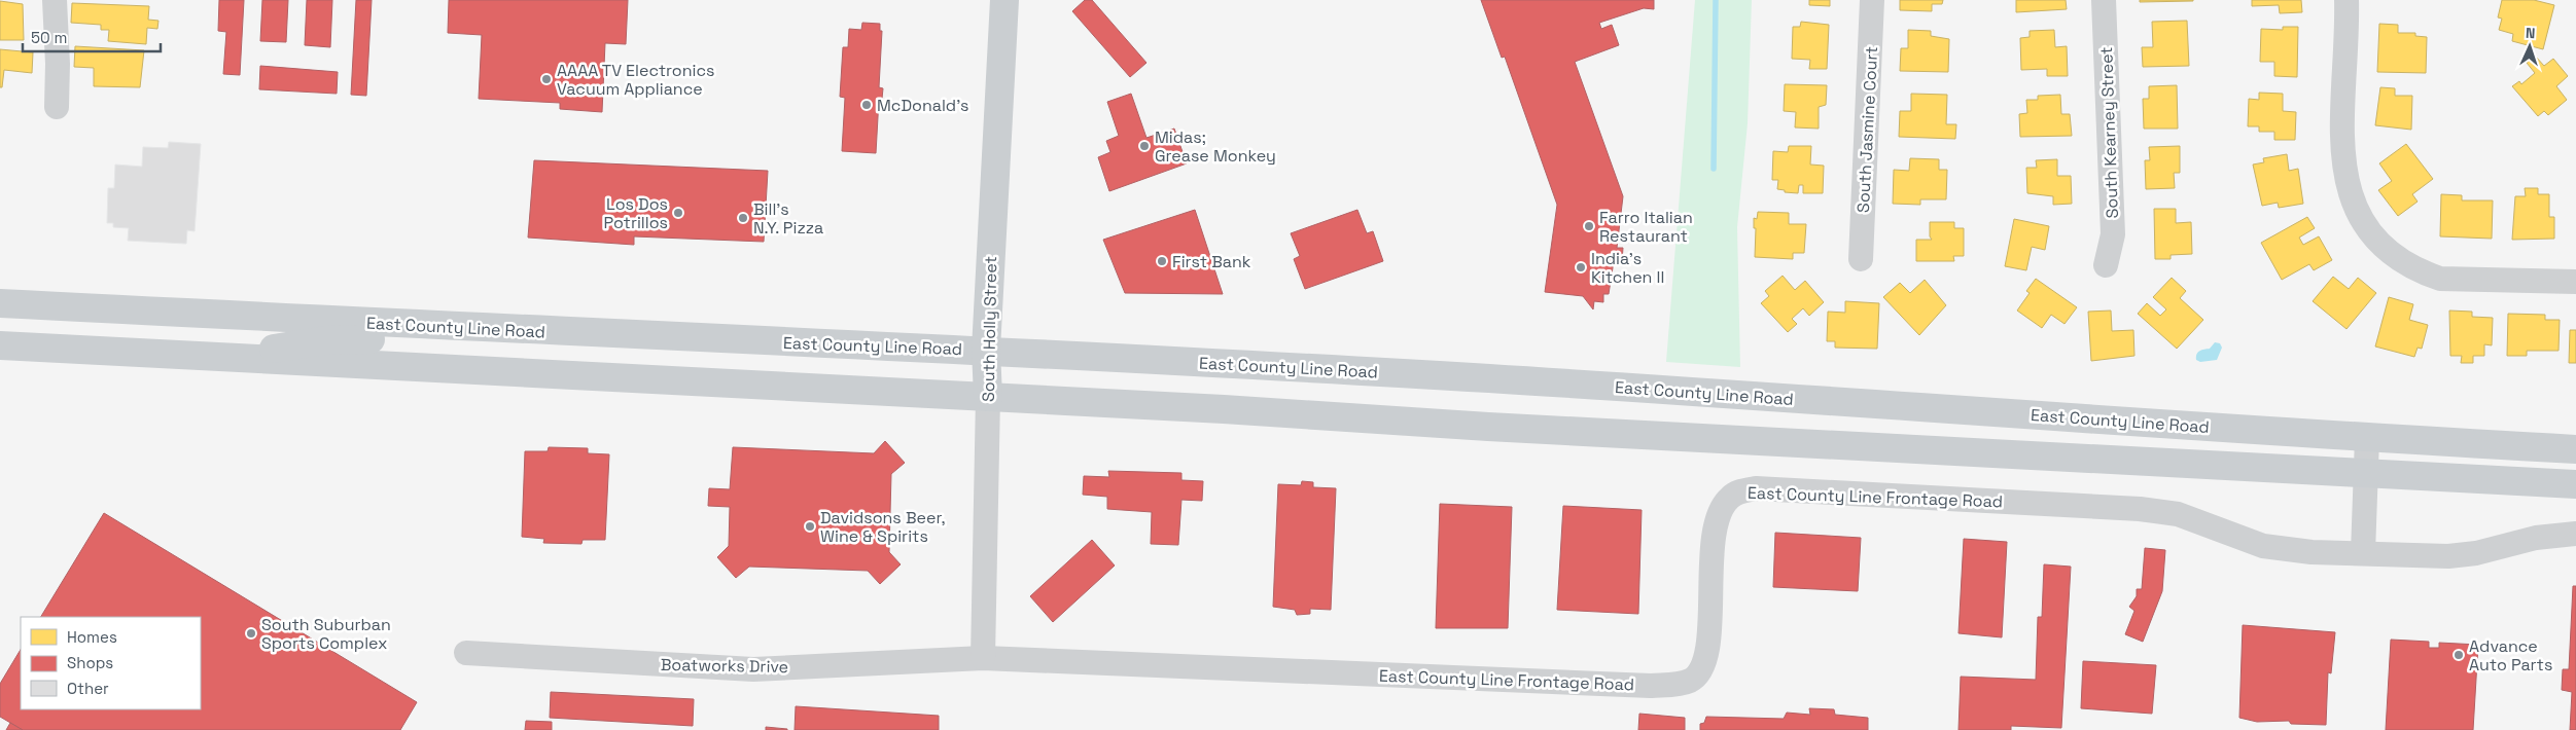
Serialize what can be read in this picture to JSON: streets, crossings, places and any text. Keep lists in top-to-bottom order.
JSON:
{
  "streets": {
    "main road": ["East County Line Road", "South Holly Street"],
    "street": [
      "South Jasmine Court",
      "South Kearney Street",
      "East County Line Frontage Road",
      "Boatworks Drive"
    ]
  },
  "crossings": [
    ["East County Line Road", "South Holly Street"],
    ["South Holly Street", "East County Line Frontage Road"],
    ["South Holly Street", "Boatworks Drive"],
    ["East County Line Frontage Road", "Boatworks Drive"]
  ],
  "places": [
    "AAAA TV Electronics Vacuum Appliance",
    "McDonald's",
    "Midas; Grease Monkey",
    "Los Dos Potrillos",
    "Bill's N.Y. Pizza",
    "Farro Italian Restaurant",
    "First Bank",
    "India's Kitchen II",
    "Davidsons Beer, Wine & Spirits",
    "South Suburban Sports Complex",
    "Advance Auto Parts"
  ],
  "legend": ["Homes", "Shops", "Other"],
  "scale_bar": "50 m",
  "north": "top"
}
